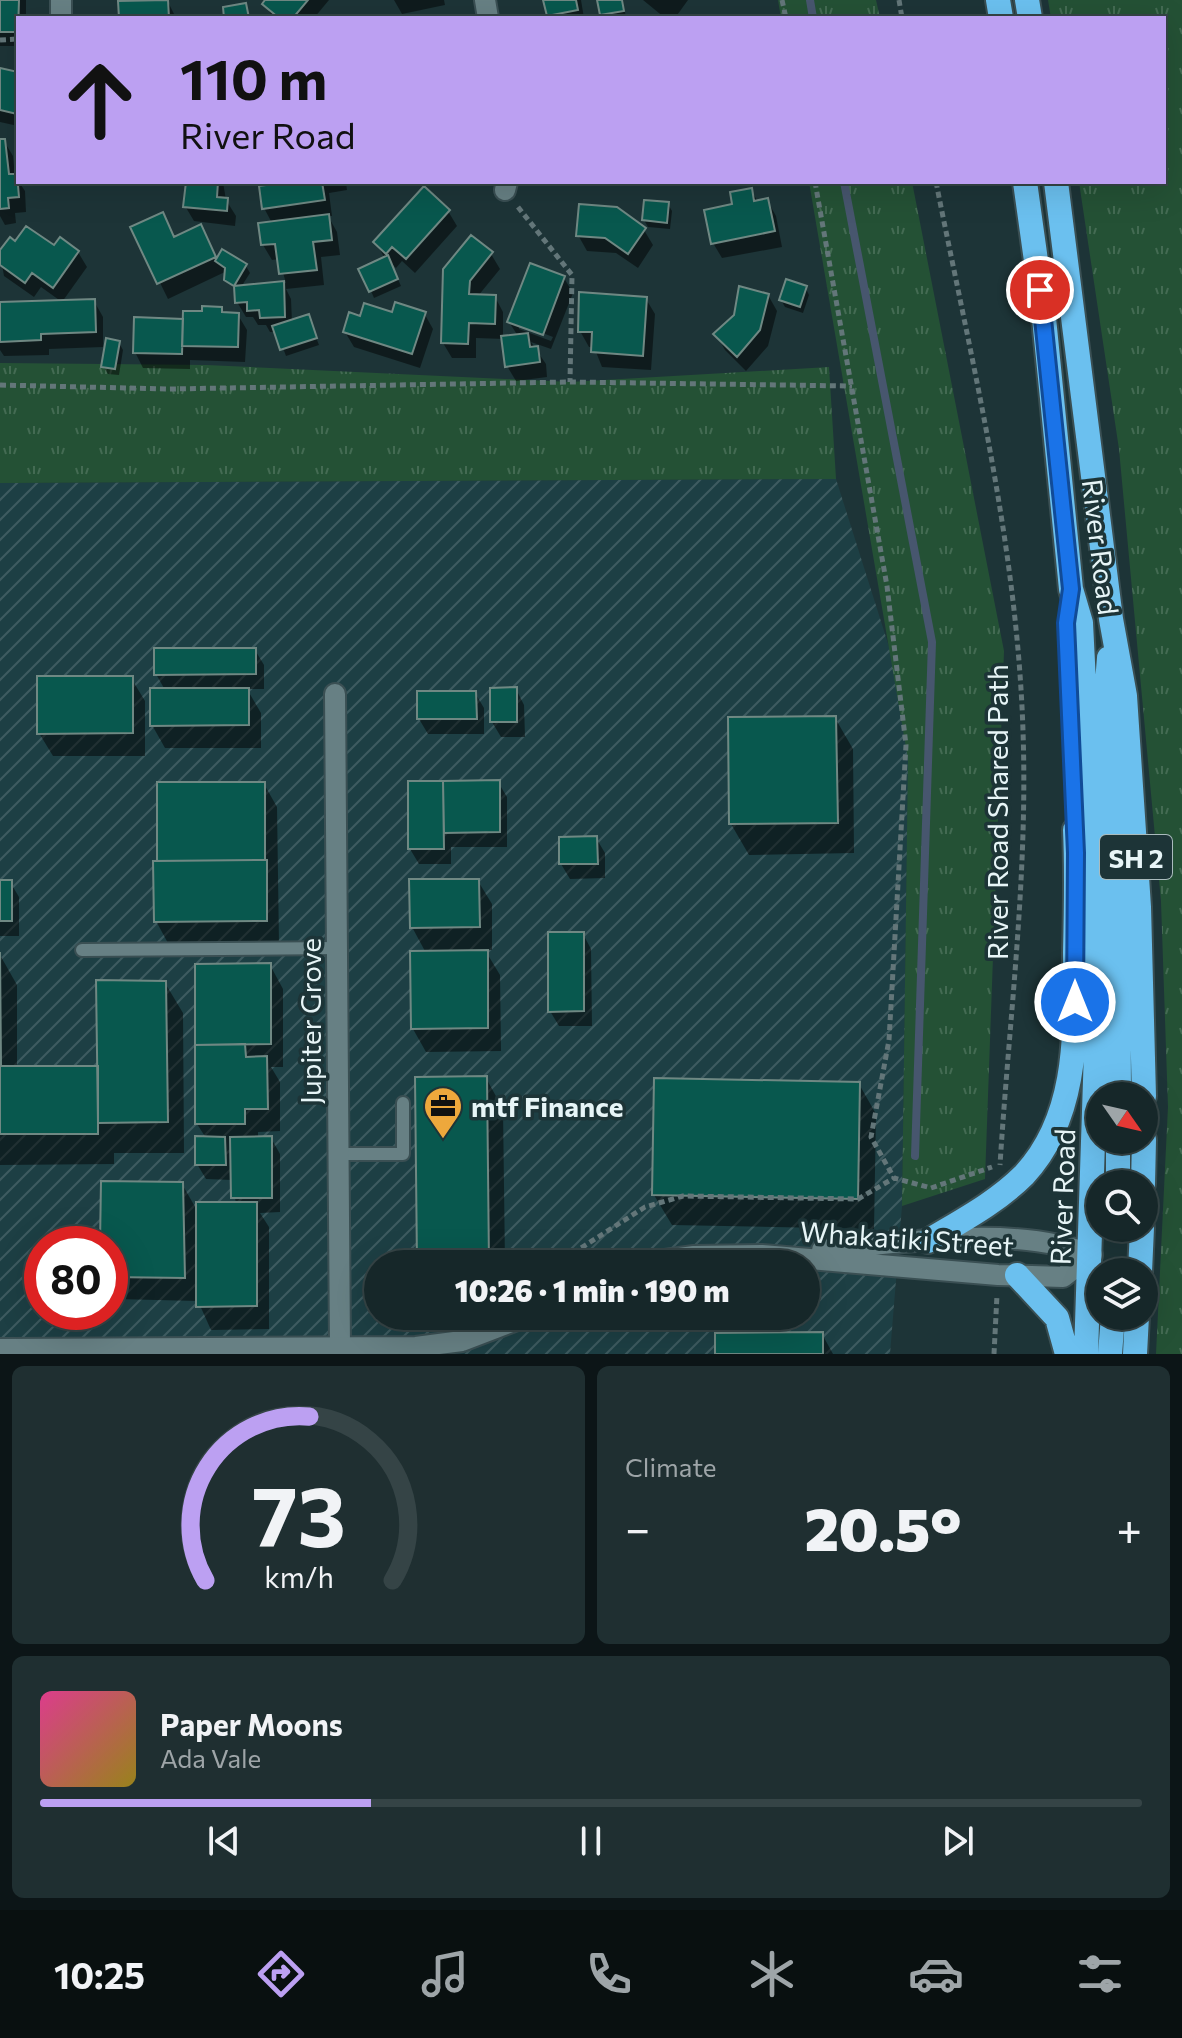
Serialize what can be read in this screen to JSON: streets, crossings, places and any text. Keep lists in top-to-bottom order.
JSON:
{
  "streets": {
    "highway": ["River Road", "SH 2"],
    "street": ["Jupiter Grove", "Whakatiki Street"],
    "path": ["River Road Shared Path"]
  },
  "places": {
    "office": ["mtf Finance"]
  },
  "north": "bottom right",
  "page": {
    "turn": ["110 m", "River Road"],
    "limit": "80",
    "trip": "10:26 · 1 min · 190 m",
    "tile": "Climate",
    "heat": ["−", "20.5°", "+"],
    "song": ["Paper Moons", "Ada Vale"],
    "tabs": "10:25",
    "gauge": ["73", "km/h"]
  }
}
